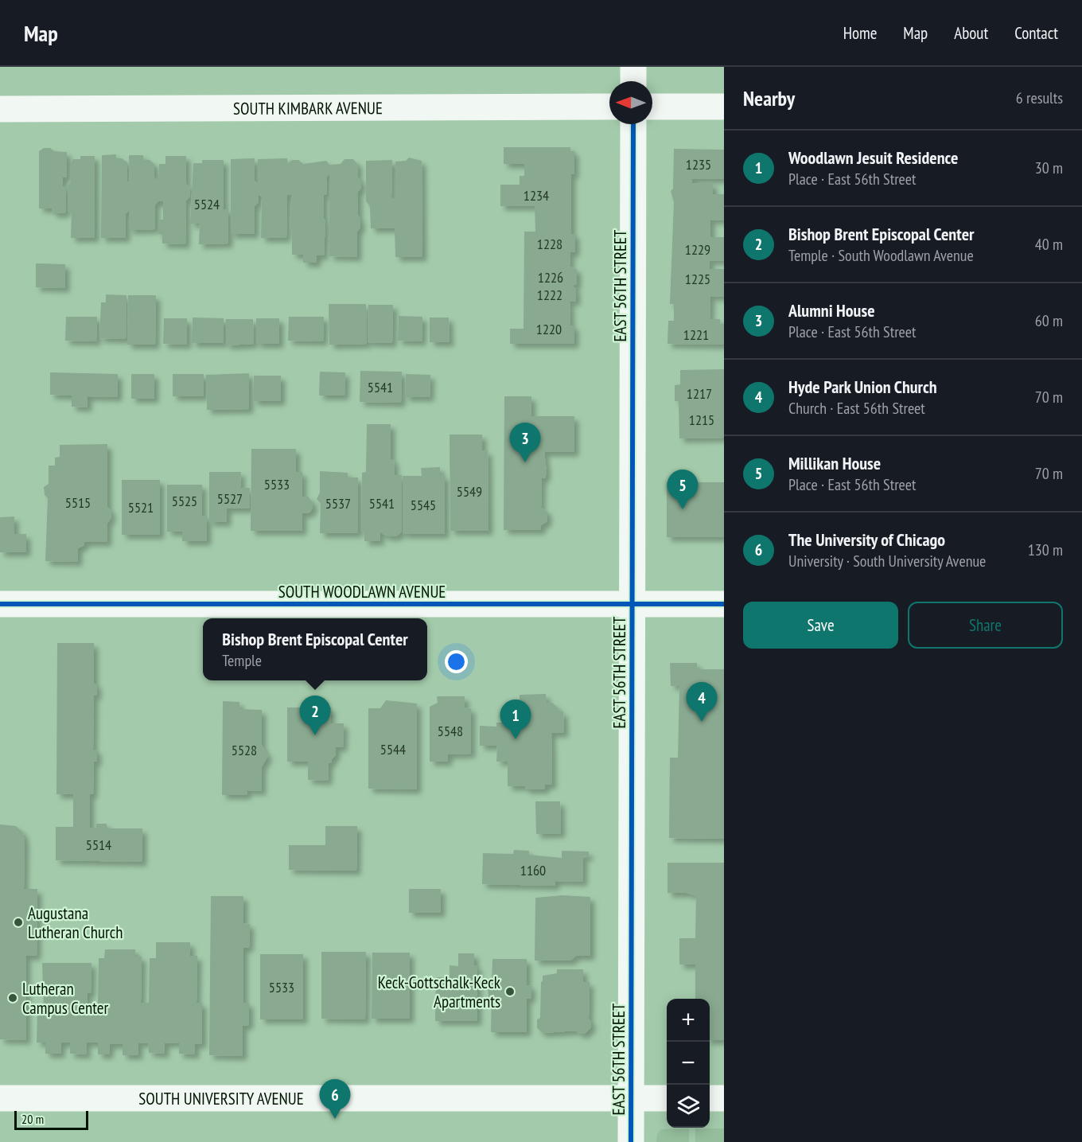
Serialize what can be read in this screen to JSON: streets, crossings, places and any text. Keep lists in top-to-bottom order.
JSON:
{
  "streets": {
    "street": [
      "SOUTH KIMBARK AVENUE",
      "EAST 56TH STREET",
      "SOUTH WOODLAWN AVENUE",
      "SOUTH UNIVERSITY AVENUE"
    ]
  },
  "crossings": [
    ["EAST 56TH STREET", "SOUTH WOODLAWN AVENUE"],
    ["EAST 56TH STREET", "SOUTH UNIVERSITY AVENUE"]
  ],
  "places": ["Augustana Lutheran Church", "Keck-Gottschalk-Keck Apartments", "Lutheran Campus Center"],
  "house_numbers": [
    "1235",
    "1234",
    "5524",
    "1228",
    "1229",
    "1226",
    "1225",
    "1222",
    "1220",
    "1221",
    "5541",
    "1217",
    "1215",
    "5533",
    "5549",
    "5527",
    "5525",
    "5515",
    "5537",
    "5541",
    "5545",
    "5521",
    "5548",
    "5544",
    "5528",
    "5514",
    "1160",
    "5533"
  ],
  "scale_bar": "20 m",
  "north": "left",
  "page": {
    "header": "Map",
    "nav": [
      "Home",
      "Map",
      "About",
      "Contact"
    ],
    "heading": ["Nearby", "6 results"],
    "list": [
      {
        "mark": "1",
        "name": "Woodlawn Jesuit Residence",
        "note": "Place · East 56th Street",
        "value": "30 m"
      },
      {
        "mark": "2",
        "name": "Bishop Brent Episcopal Center",
        "note": "Temple · South Woodlawn Avenue",
        "value": "40 m"
      },
      {
        "mark": "3",
        "name": "Alumni House",
        "note": "Place · East 56th Street",
        "value": "60 m"
      },
      {
        "mark": "4",
        "name": "Hyde Park Union Church",
        "note": "Church · East 56th Street",
        "value": "70 m"
      },
      {
        "mark": "5",
        "name": "Millikan House",
        "note": "Place · East 56th Street",
        "value": "70 m"
      },
      {
        "mark": "6",
        "name": "The University of Chicago",
        "note": "University · South University Avenue",
        "value": "130 m"
      }
    ],
    "pins": [
      "3",
      "5",
      "4",
      "2",
      "1",
      "6"
    ],
    "buttons": ["Save", "Share"],
    "popup": ["Bishop Brent Episcopal Center", "Temple"],
    "map_buttons": ["+", "−"],
    "scale": "20 m"
  }
}
